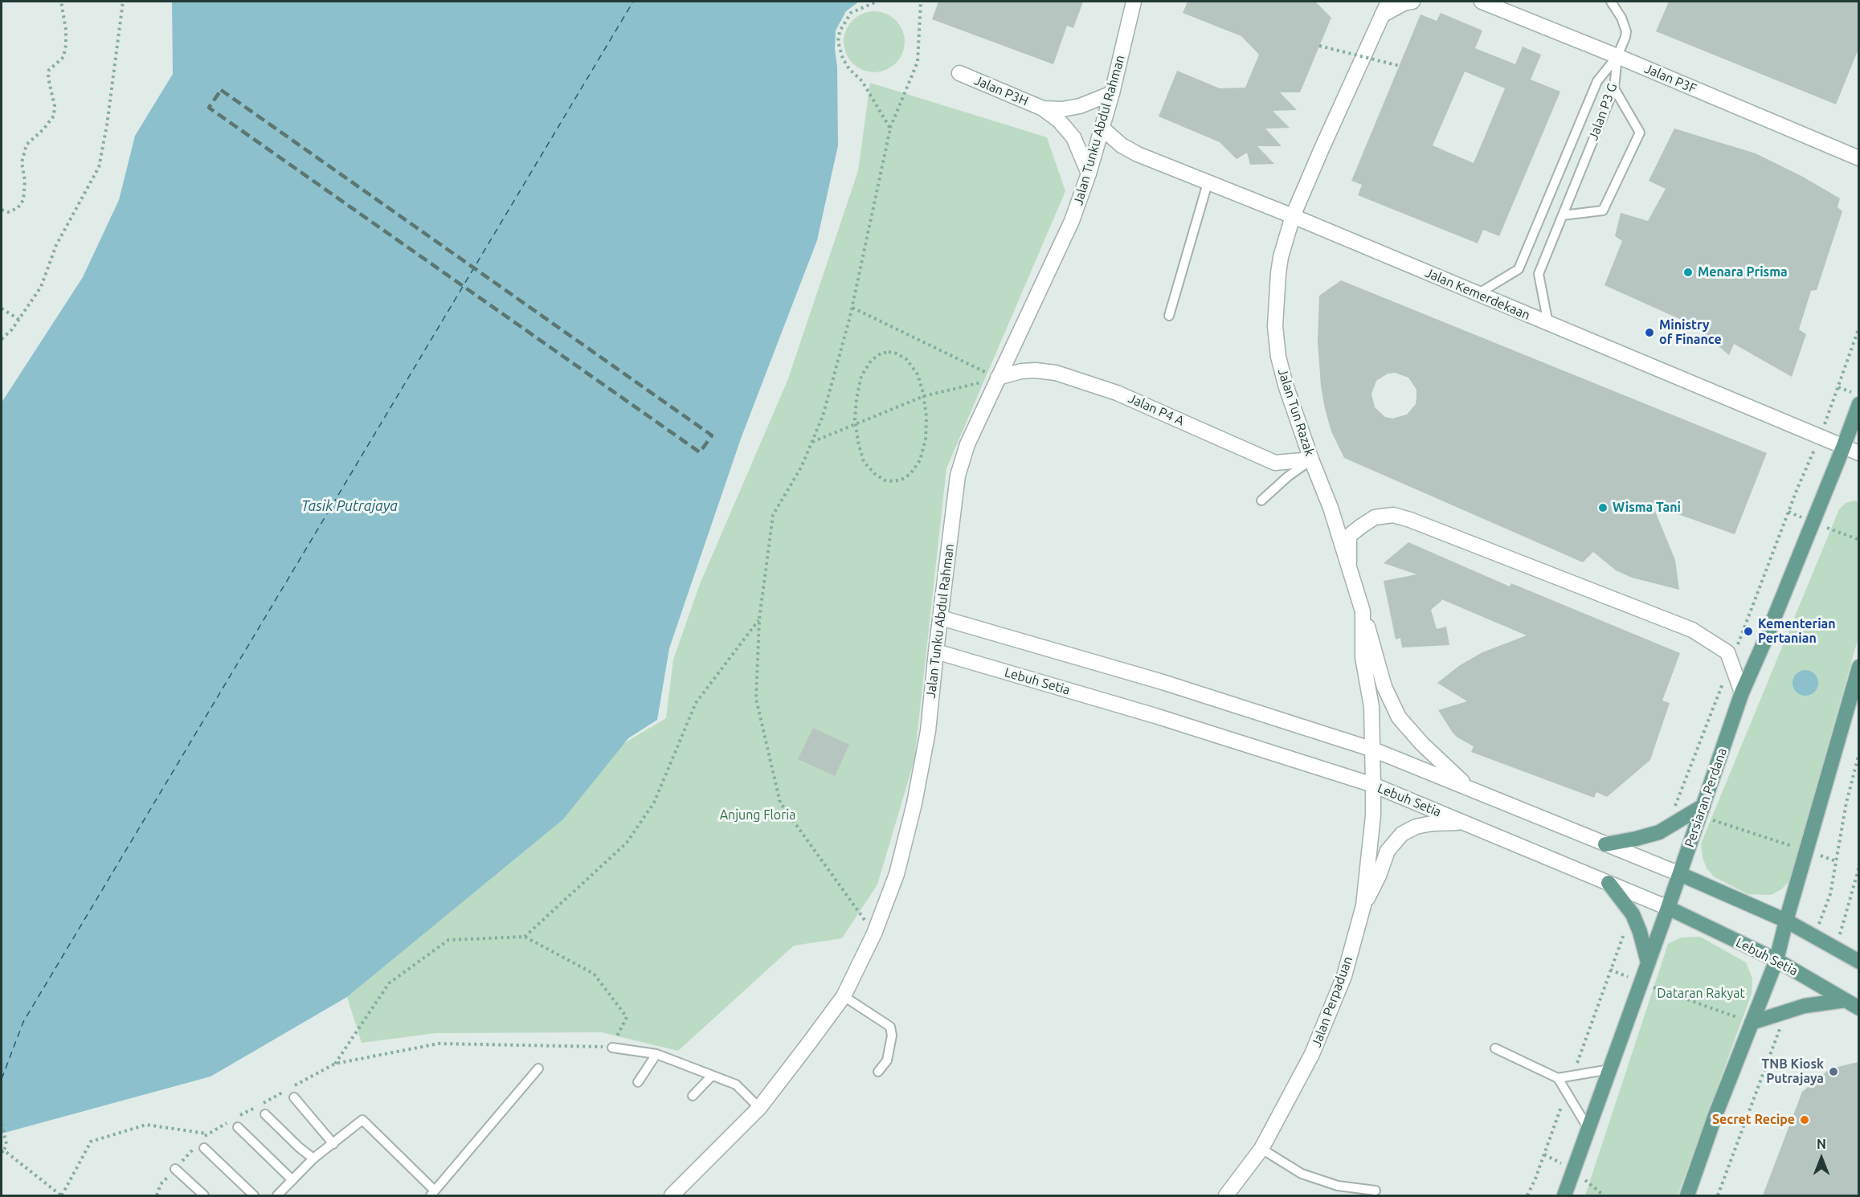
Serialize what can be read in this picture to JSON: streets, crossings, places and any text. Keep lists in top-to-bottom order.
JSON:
{
  "streets": {
    "main road": ["Lebuh Setia", "Persiaran Perdana"],
    "street": [
      "Jalan P3F",
      "Jalan P3H",
      "Jalan Tunku Abdul Rahman",
      "Jalan Kemerdekaan",
      "Jalan P4 A",
      "Jalan Tun Razak",
      "Jalan Perpaduan"
    ],
    "lane": ["Jalan P3 G"]
  },
  "crossings": [
    ["Jalan P3F", "Jalan P3 G"],
    ["Jalan P3H", "Jalan Tunku Abdul Rahman"],
    ["Jalan P3 G", "Jalan Kemerdekaan"],
    ["Jalan Tunku Abdul Rahman", "Jalan Kemerdekaan"],
    ["Jalan Tunku Abdul Rahman", "Jalan P4 A"],
    ["Jalan Tunku Abdul Rahman", "Lebuh Setia"],
    ["Jalan Kemerdekaan", "Jalan Tun Razak"],
    ["Jalan Kemerdekaan", "Persiaran Perdana"],
    ["Jalan P4 A", "Jalan Tun Razak"],
    ["Jalan Tun Razak", "Lebuh Setia"],
    ["Jalan Tun Razak", "Jalan Perpaduan"],
    ["Lebuh Setia", "Persiaran Perdana"],
    ["Lebuh Setia", "Jalan Perpaduan"]
  ],
  "water": ["Tasik Putrajaya"],
  "parks": ["Anjung Floria", "Dataran Rakyat"],
  "places": [
    "Menara Prisma",
    "Ministry of Finance",
    "Wisma Tani",
    "Kementerian Pertanian",
    "TNB Kiosk Putrajaya",
    "Secret Recipe"
  ],
  "north": "top"
}
